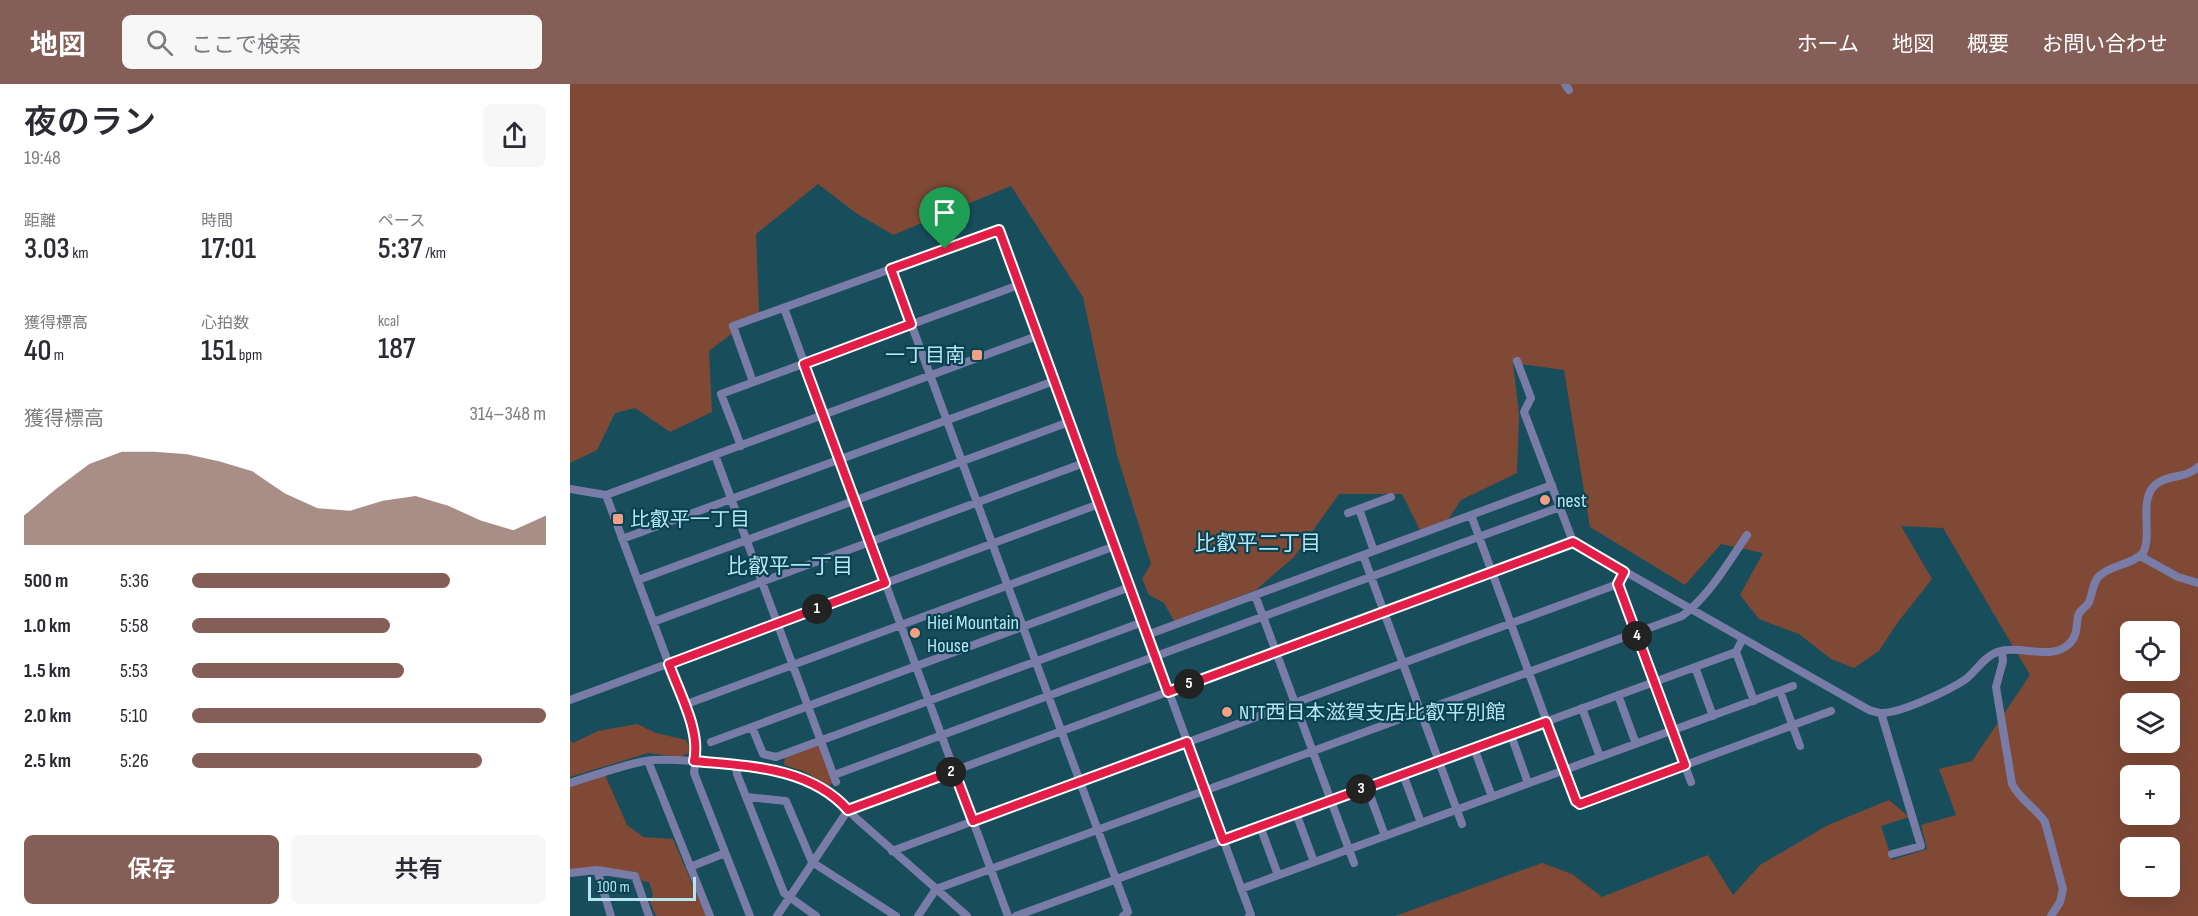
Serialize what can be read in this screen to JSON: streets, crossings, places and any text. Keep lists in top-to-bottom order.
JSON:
{
  "districts": ["比叡平二丁目", "比叡平一丁目"],
  "places": {
    "transit": ["一丁目南", "比叡平一丁目"],
    "other": ["nest", "Hiei Mountain House", "NTT西日本滋賀支店比叡平別館"]
  },
  "scale_bar": "100 m",
  "page": {
    "header": "地図",
    "search": "ここで検索",
    "nav": [
      "ホーム",
      "地図",
      "概要",
      "お問い合わせ"
    ],
    "heading": ["夜のラン", "19:48"],
    "stats": [
      ["距離", "3.03 km"],
      ["時間", "17:01"],
      ["ペース", "5:37 /km"],
      ["獲得標高", "40 m"],
      ["心拍数", "151 bpm"],
      ["kcal", "187"]
    ],
    "chart": ["獲得標高", "314–348 m"],
    "list": [
      {
        "name": "500 m",
        "note": "5:36"
      },
      {
        "name": "1.0 km",
        "note": "5:58"
      },
      {
        "name": "1.5 km",
        "note": "5:53"
      },
      {
        "name": "2.0 km",
        "note": "5:10"
      },
      {
        "name": "2.5 km",
        "note": "5:26"
      }
    ],
    "pins": [
      "1",
      "4",
      "5",
      "2",
      "3"
    ],
    "map_buttons": ["+", "−"],
    "buttons": ["保存", "共有"],
    "scale": "100 m"
  }
}
